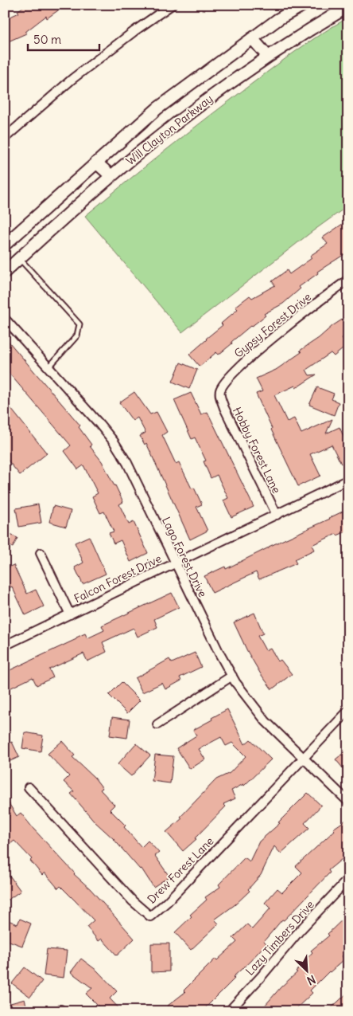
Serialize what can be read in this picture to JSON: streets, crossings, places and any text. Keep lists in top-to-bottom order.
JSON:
{
  "streets": {
    "main road": ["Will Clayton Parkway"],
    "street": [
      "Gypsy Forest Drive",
      "Hobby Forest Lane",
      "Lago Forest Drive",
      "Falcon Forest Drive",
      "Drew Forest Lane",
      "Lazy Timbers Drive"
    ]
  },
  "crossings": [
    ["Gypsy Forest Drive", "Hobby Forest Lane"],
    ["Hobby Forest Lane", "Falcon Forest Drive"],
    ["Lago Forest Drive", "Falcon Forest Drive"],
    ["Lago Forest Drive", "Drew Forest Lane"]
  ],
  "scale_bar": "50 m",
  "north": "bottom right"
}
